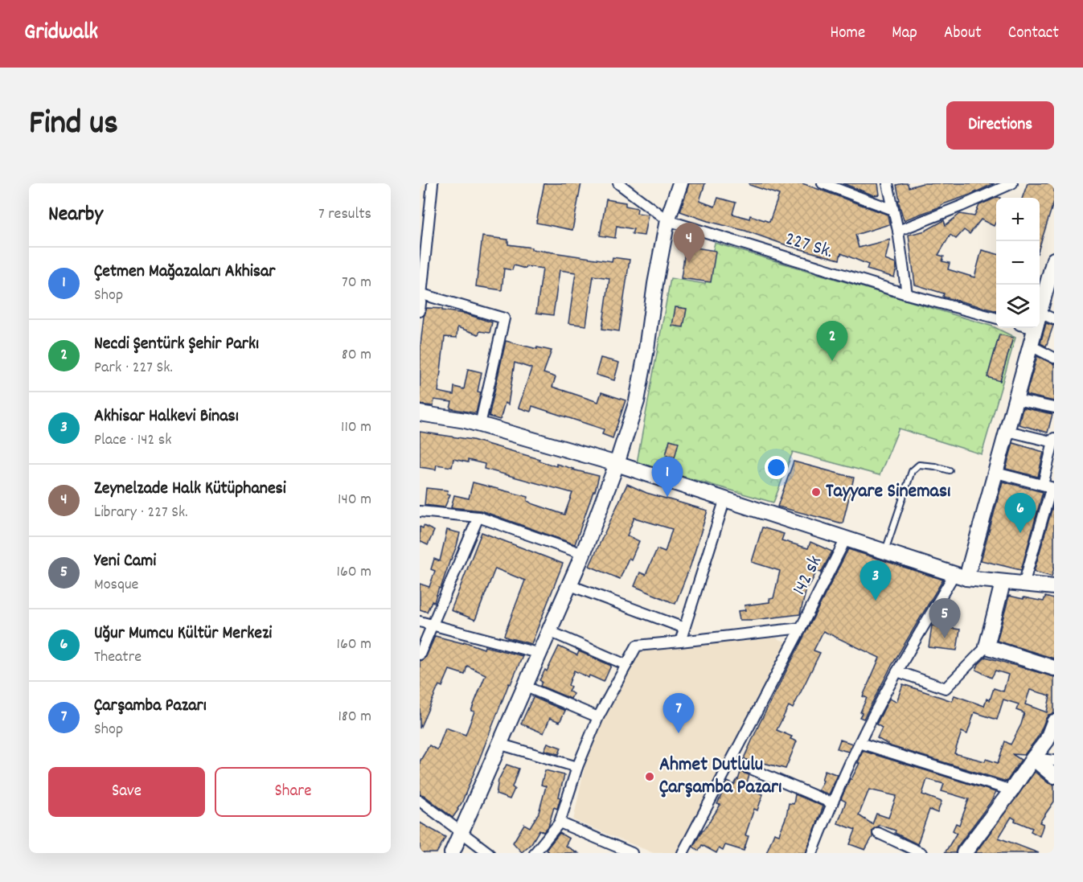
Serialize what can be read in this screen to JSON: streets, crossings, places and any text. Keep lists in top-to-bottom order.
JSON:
{
  "streets": {
    "street": ["227 Sk.", "142 sk"]
  },
  "places": ["Tayyare Sineması", "Ahmet Dutlulu Çarşamba Pazarı"],
  "page": {
    "header": "Gridwalk",
    "nav": [
      "Home",
      "Map",
      "About",
      "Contact"
    ],
    "title": "Find us",
    "buttons": [
      "Directions",
      ["Save", "Share"]
    ],
    "heading": ["Nearby", "7 results"],
    "map_buttons": ["+", "−"],
    "pins": [
      "4",
      "2",
      "1",
      "6",
      "3",
      "5",
      "7"
    ],
    "list": [
      {
        "mark": "1",
        "name": "Çetmen Mağazaları Akhisar",
        "note": "Shop",
        "value": "70 m"
      },
      {
        "mark": "2",
        "name": "Necdi Şentürk Şehir Parkı",
        "note": "Park · 227 Sk.",
        "value": "80 m"
      },
      {
        "mark": "3",
        "name": "Akhisar Halkevi Binası",
        "note": "Place · 142 sk",
        "value": "110 m"
      },
      {
        "mark": "4",
        "name": "Zeynelzade Halk Kütüphanesi",
        "note": "Library · 227 Sk.",
        "value": "140 m"
      },
      {
        "mark": "5",
        "name": "Yeni Cami",
        "note": "Mosque",
        "value": "160 m"
      },
      {
        "mark": "6",
        "name": "Uğur Mumcu Kültür Merkezi",
        "note": "Theatre",
        "value": "160 m"
      },
      {
        "mark": "7",
        "name": "Çarşamba Pazarı",
        "note": "Shop",
        "value": "180 m"
      }
    ]
  }
}
